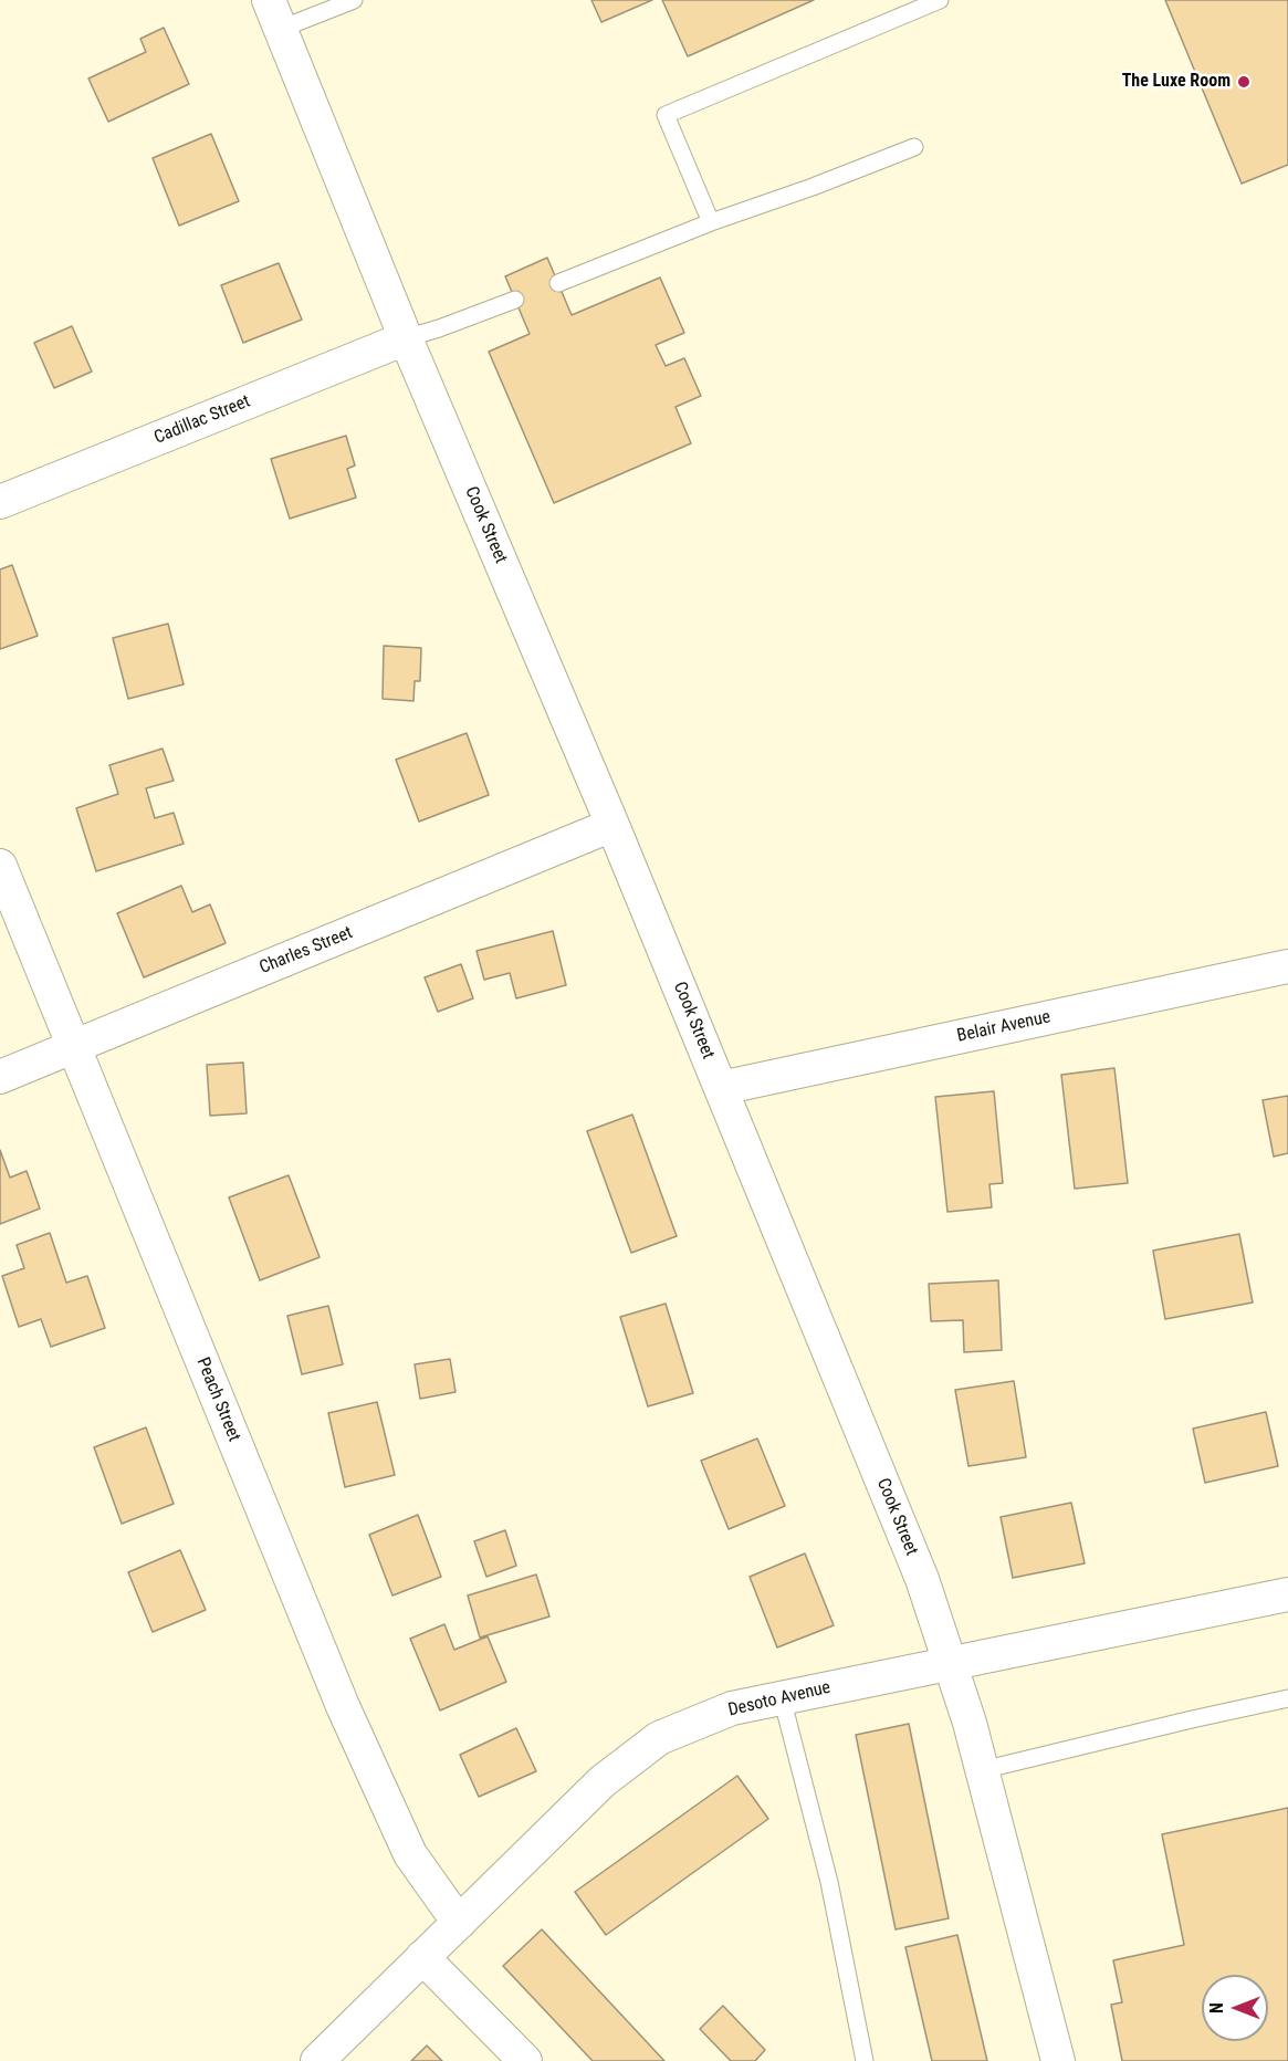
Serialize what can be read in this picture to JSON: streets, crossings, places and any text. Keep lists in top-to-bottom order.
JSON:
{
  "streets": {
    "street": [
      "Cadillac Street",
      "Cook Street",
      "Charles Street",
      "Belair Avenue",
      "Peach Street",
      "Desoto Avenue"
    ]
  },
  "crossings": [
    ["Cadillac Street", "Cook Street"],
    ["Cook Street", "Charles Street"],
    ["Cook Street", "Belair Avenue"],
    ["Cook Street", "Desoto Avenue"],
    ["Charles Street", "Peach Street"],
    ["Peach Street", "Desoto Avenue"]
  ],
  "places": ["The Luxe Room"],
  "north": "left"
}
